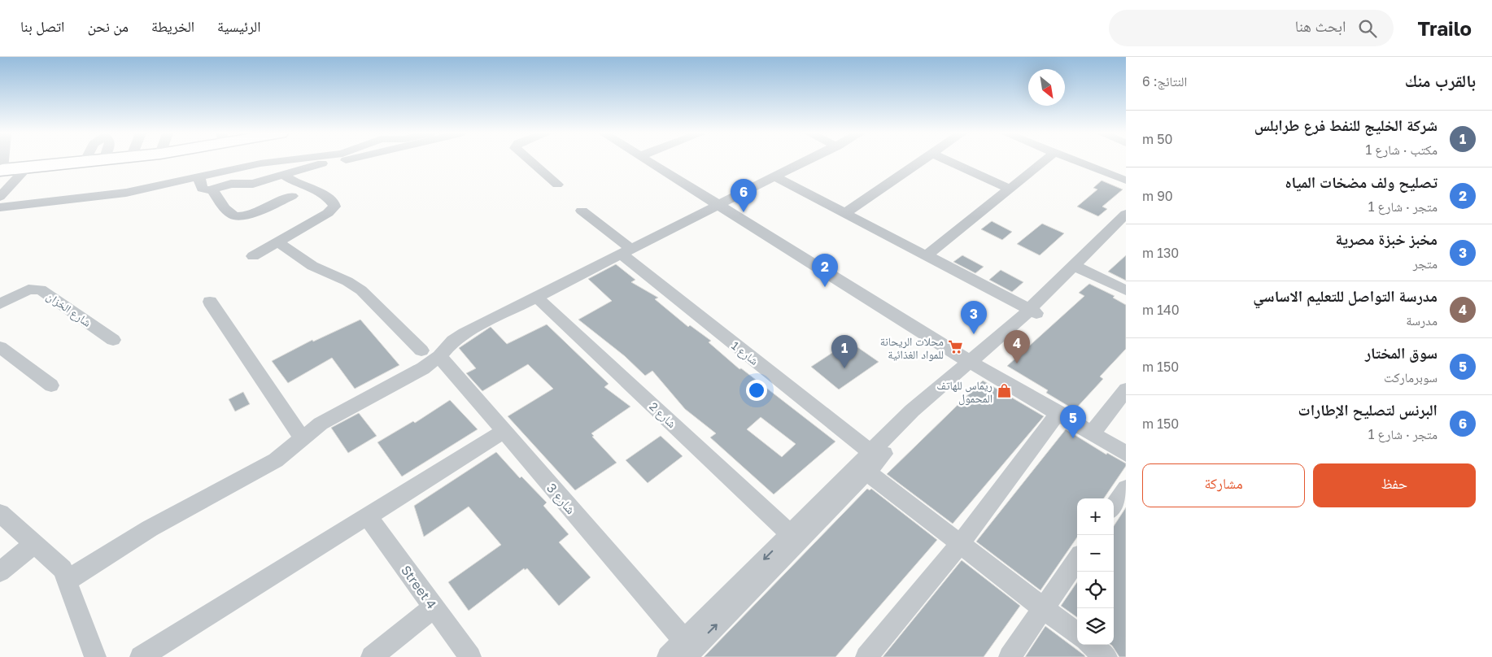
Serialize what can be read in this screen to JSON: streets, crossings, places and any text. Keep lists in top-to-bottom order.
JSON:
{
  "streets": {
    "street": [
      "شارع الخزان",
      "شارع 1",
      "شارع 2",
      "شارع 3",
      "Street 4"
    ]
  },
  "places": {
    "supermarket": ["محلات الريحانة للمواد الغذائية"],
    "shop": ["ريماس للهاتف المحمول"]
  },
  "north": "bottom right",
  "page": {
    "header": "Trailo",
    "search": "ابحث هنا",
    "nav": [
      "الرئيسية",
      "الخريطة",
      "من نحن",
      "اتصل بنا"
    ],
    "heading": ["بالقرب منك", "النتائج: 6"],
    "list": [
      {
        "mark": "1",
        "name": "شركة الخليج للنفط فرع طرابلس",
        "note": "مكتب · شارع 1",
        "value": "50 m"
      },
      {
        "mark": "2",
        "name": "تصليح ولف مضخات المياه",
        "note": "متجر · شارع 1",
        "value": "90 m"
      },
      {
        "mark": "3",
        "name": "مخبز خبزة مصرية",
        "note": "متجر",
        "value": "130 m"
      },
      {
        "mark": "4",
        "name": "مدرسة التواصل للتعليم الاساسي",
        "note": "مدرسة",
        "value": "140 m"
      },
      {
        "mark": "5",
        "name": "سوق المختار",
        "note": "سوبرماركت",
        "value": "150 m"
      },
      {
        "mark": "6",
        "name": "البرنس لتصليح الإطارات",
        "note": "متجر · شارع 1",
        "value": "150 m"
      }
    ],
    "pins": [
      "6",
      "2",
      "3",
      "4",
      "1",
      "5"
    ],
    "buttons": ["حفظ", "مشاركة"],
    "map_buttons": ["+", "−"]
  }
}
